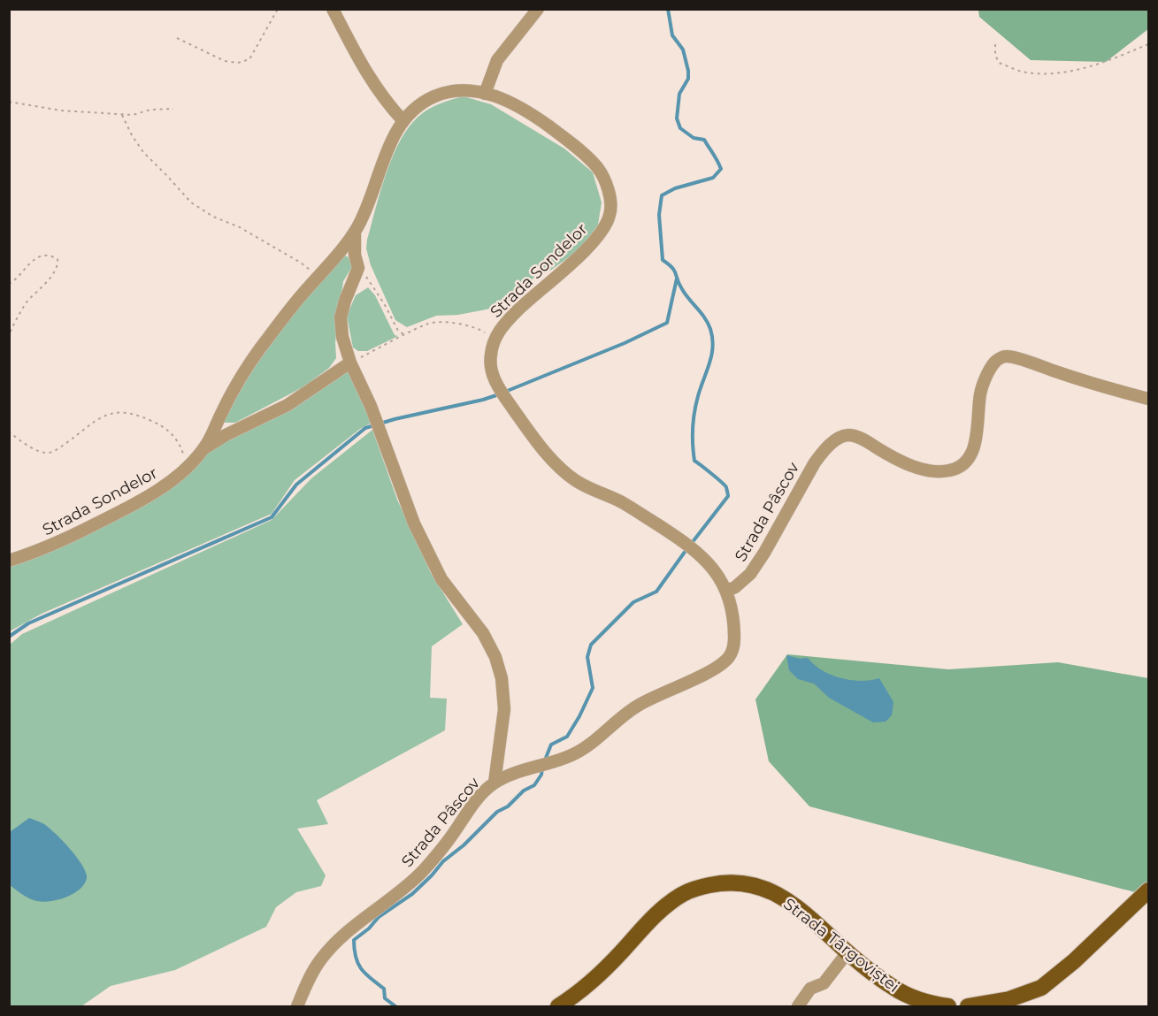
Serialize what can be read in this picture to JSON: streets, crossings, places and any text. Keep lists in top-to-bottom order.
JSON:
{
  "streets": {
    "main road": ["Strada Târgoviștei"],
    "street": ["Strada Sondelor", "Strada Pâscov"]
  },
  "crossings": [
    ["Strada Sondelor", "Strada Pâscov"]
  ]
}
